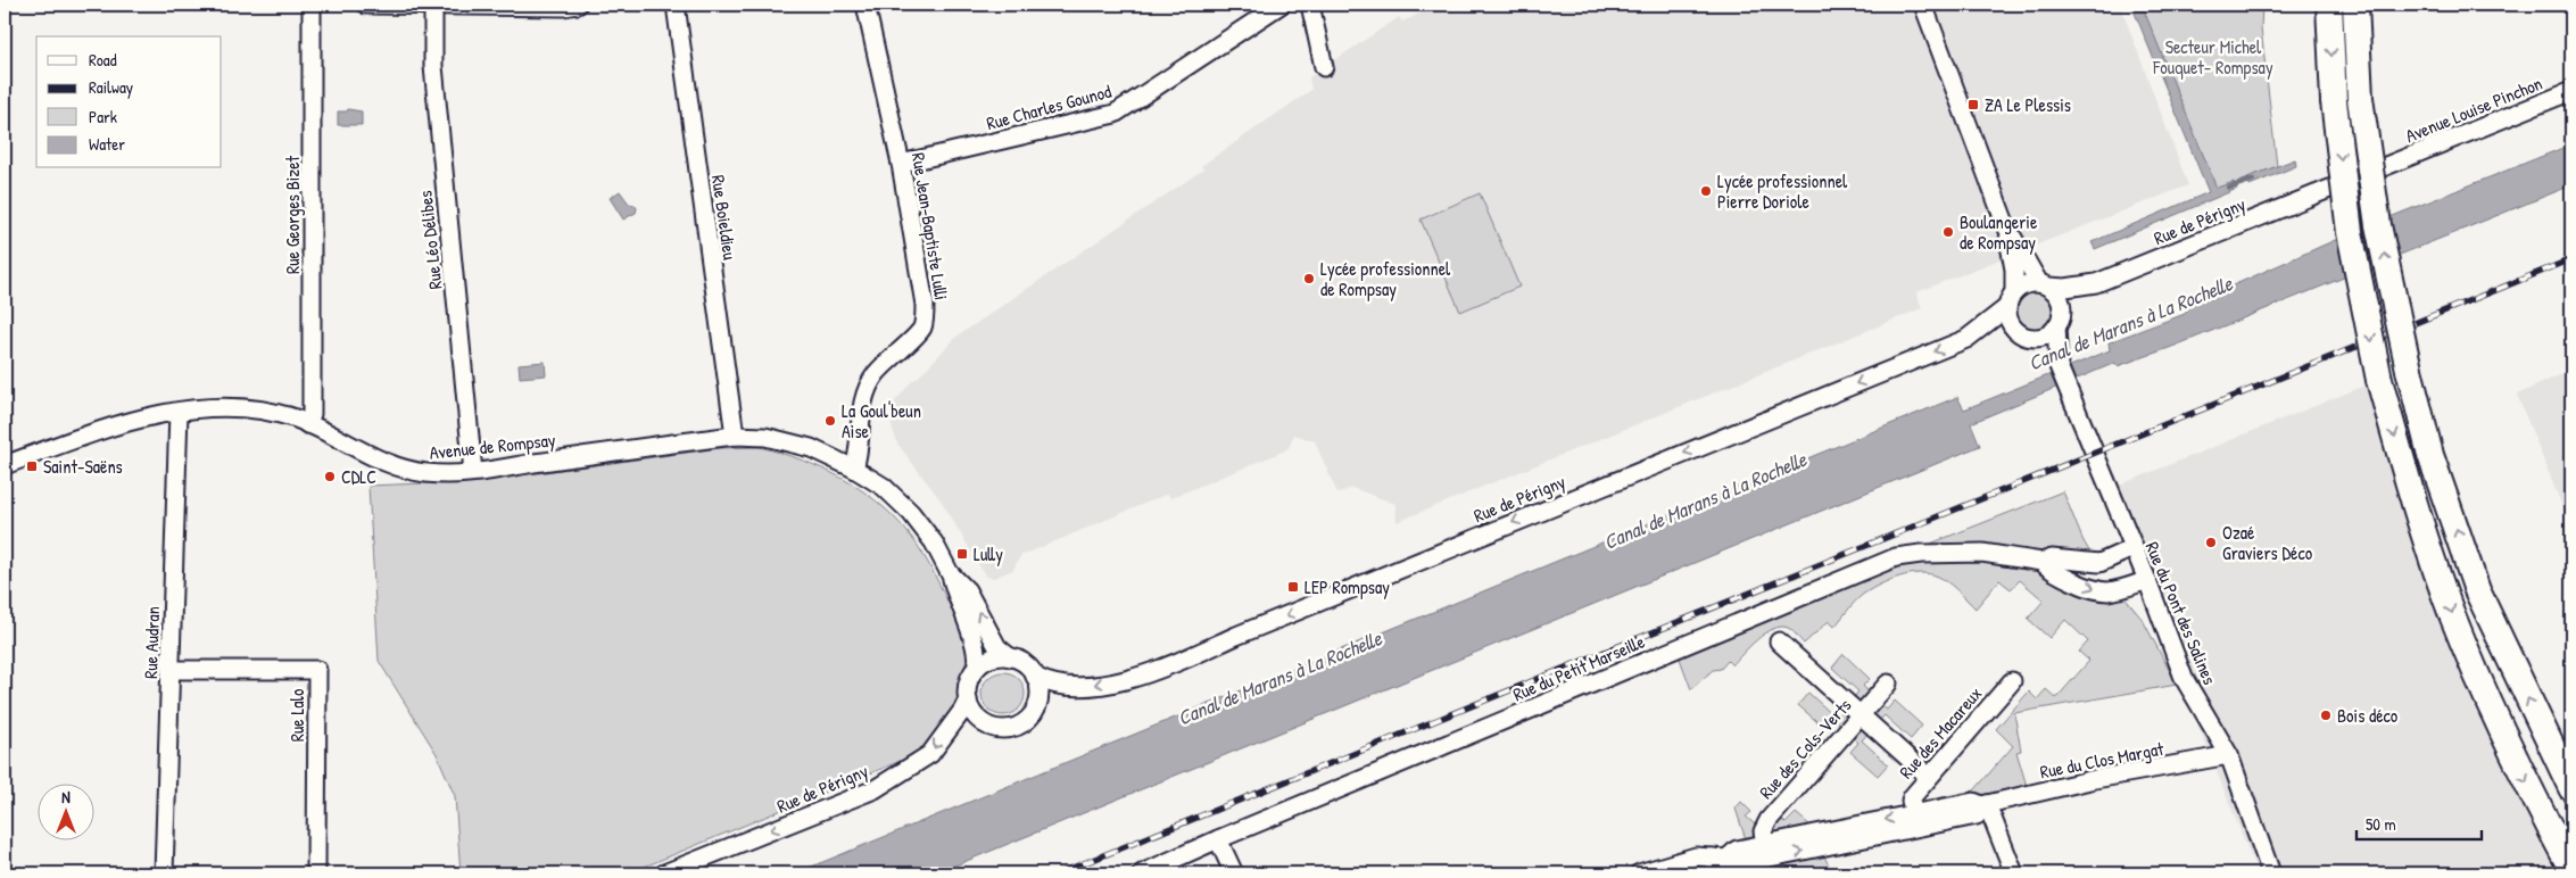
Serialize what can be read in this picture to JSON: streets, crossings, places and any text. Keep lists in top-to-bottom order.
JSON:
{
  "streets": {
    "street": [
      "Rue Charles Gounod",
      "Avenue Louise Pinchon",
      "Rue Georges Bizet",
      "Rue Boieldieu",
      "Rue de Périgny",
      "Rue Jean-Baptiste Lulli",
      "Rue Léo Délibes",
      "Avenue de Rompsay",
      "Rue du Pont des Salines",
      "Rue Audran",
      "Rue du Petit Marseille",
      "Rue Lalo",
      "Rue des Macareux",
      "Rue des Cols-Verts",
      "Rue du Clos Margat"
    ]
  },
  "crossings": [
    ["Rue Charles Gounod", "Rue Jean-Baptiste Lulli"],
    ["Avenue Louise Pinchon", "Rue de Périgny"],
    ["Rue Georges Bizet", "Avenue de Rompsay"],
    ["Rue Boieldieu", "Avenue de Rompsay"],
    ["Rue de Périgny", "Avenue de Rompsay"],
    ["Rue de Périgny", "Rue du Pont des Salines"],
    ["Rue Jean-Baptiste Lulli", "Avenue de Rompsay"],
    ["Rue Léo Délibes", "Avenue de Rompsay"],
    ["Avenue de Rompsay", "Rue Audran"],
    ["Rue du Pont des Salines", "Rue du Petit Marseille"],
    ["Rue du Pont des Salines", "Rue du Clos Margat"],
    ["Rue Audran", "Rue Lalo"],
    ["Rue des Macareux", "Rue du Clos Margat"],
    ["Rue des Cols-Verts", "Rue du Clos Margat"]
  ],
  "one_way": ["Rue de Périgny"],
  "water": ["Canal de Marans à La Rochelle"],
  "parks": ["Secteur Michel Fouquet- Rompsay"],
  "places": {
    "transit": [
      "ZA Le Plessis",
      "Saint-Saëns",
      "Lully",
      "LEP Rompsay"
    ],
    "other": [
      "Lycée professionnel Pierre Doriole",
      "Boulangerie de Rompsay",
      "Lycée professionnel de Rompsay",
      "La Goul'beun Aise",
      "CDLC",
      "Ozaé Graviers Déco",
      "Bois déco"
    ]
  },
  "legend": [
    "Road",
    "Railway",
    "Park",
    "Water"
  ],
  "scale_bar": "50 m",
  "north": "top"
}
